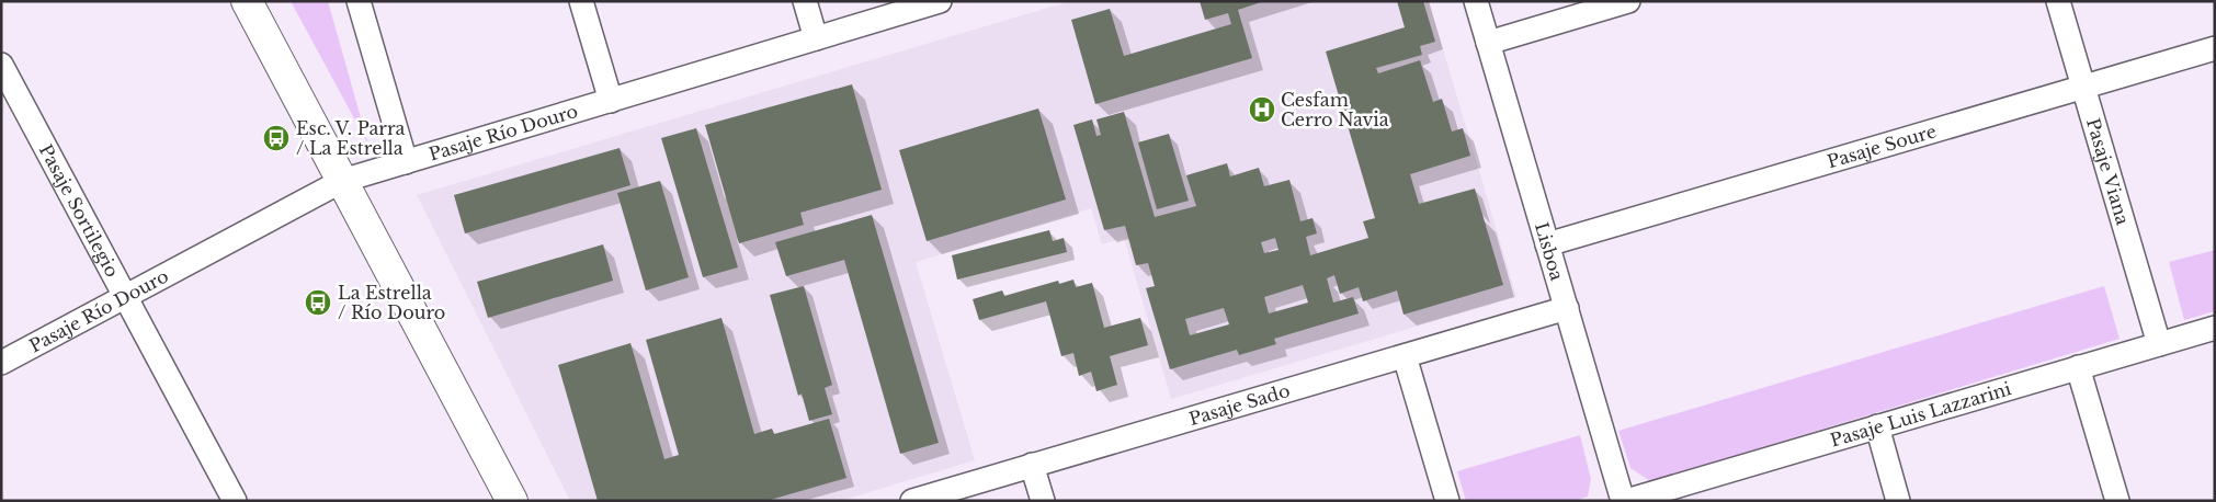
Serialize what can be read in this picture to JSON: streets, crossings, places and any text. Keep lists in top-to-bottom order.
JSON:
{
  "streets": {
    "street": [
      "Pasaje Río Douro",
      "Pasaje Soure",
      "Pasaje Viana",
      "Pasaje Sortilegio",
      "Lisboa",
      "Pasaje Sado",
      "Pasaje Luis Lazzarini"
    ]
  },
  "crossings": [
    ["Pasaje Río Douro", "Pasaje Sortilegio"],
    ["Pasaje Soure", "Pasaje Viana"],
    ["Pasaje Soure", "Lisboa"],
    ["Pasaje Viana", "Pasaje Luis Lazzarini"],
    ["Lisboa", "Pasaje Sado"],
    ["Lisboa", "Pasaje Luis Lazzarini"]
  ],
  "places": {
    "hospital": ["Cesfam Cerro Navia"],
    "bus stop": ["Esc. V. Parra / La Estrella", "La Estrella / Río Douro"]
  }
}
